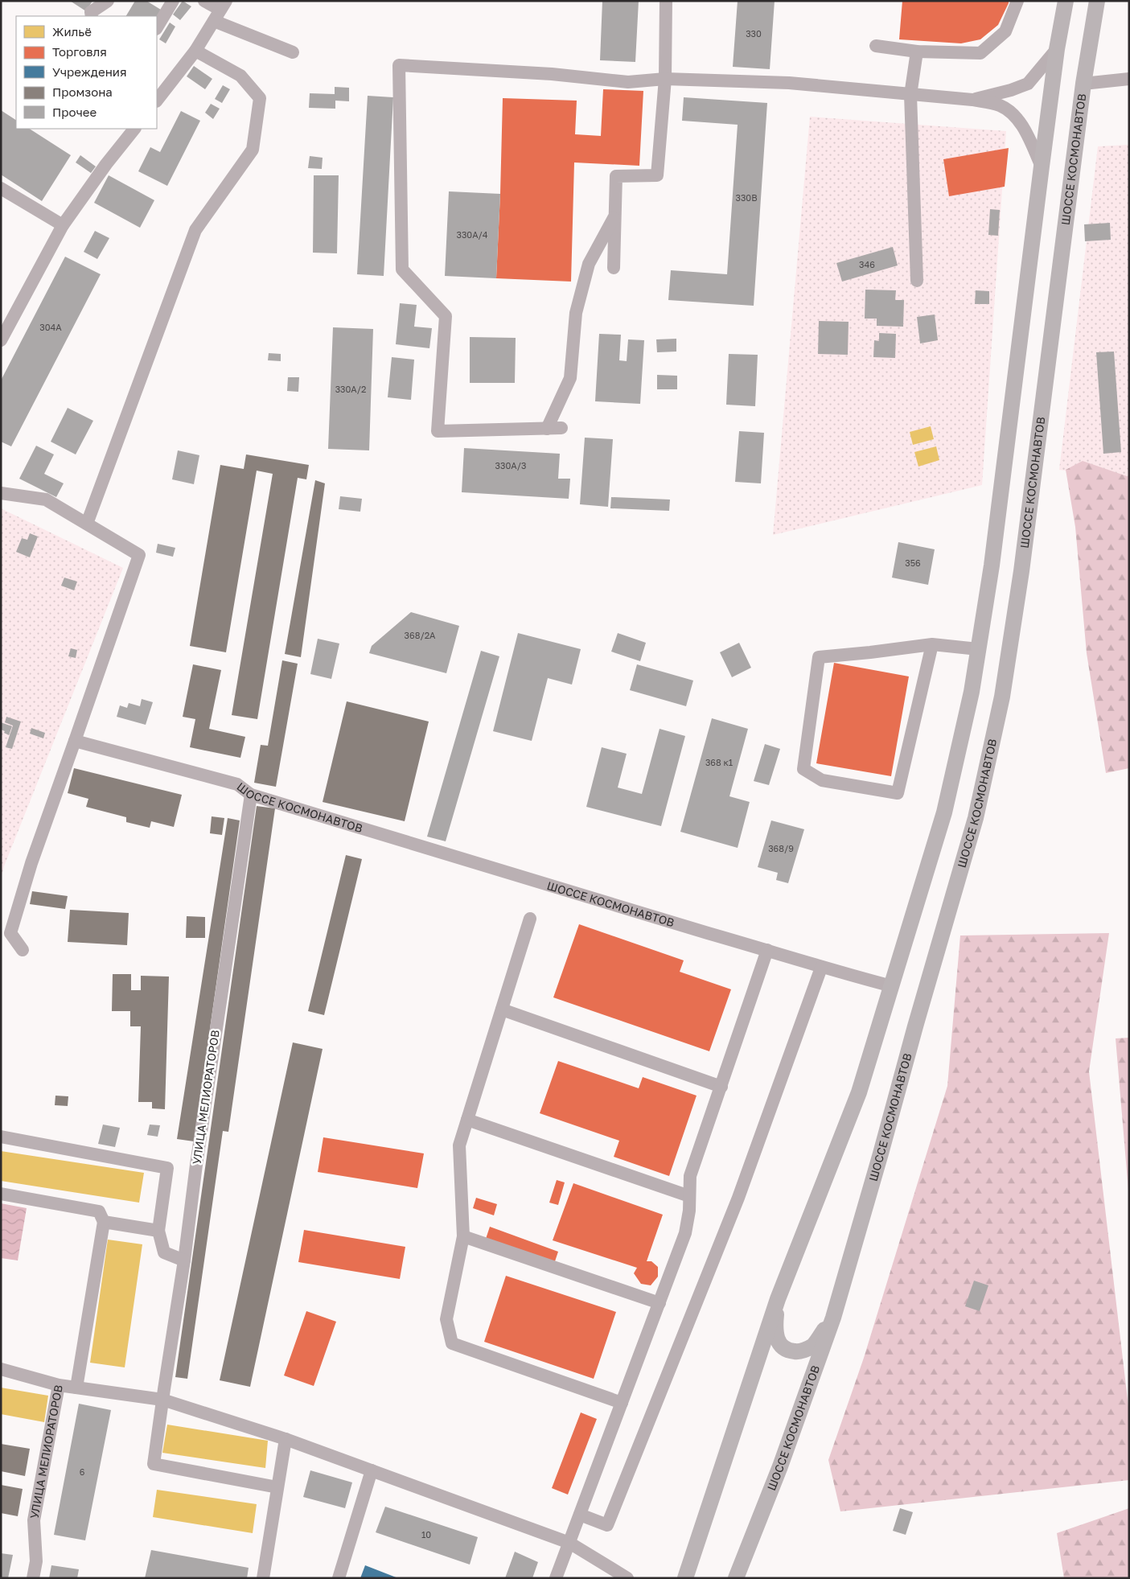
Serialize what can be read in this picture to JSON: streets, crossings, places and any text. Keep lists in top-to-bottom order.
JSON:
{
  "streets": {
    "main road": ["ШОССЕ КОСМОНАВТОВ"],
    "street": ["УЛИЦА МЕЛИОРАТОРОВ"]
  },
  "crossings": [
    ["ШОССЕ КОСМОНАВТОВ", "УЛИЦА МЕЛИОРАТОРОВ"]
  ],
  "house_numbers": [
    "330",
    "330В",
    "330А/4",
    "346",
    "304А",
    "330А/2",
    "330А/3",
    "356",
    "368/2А",
    "368 к1",
    "368/9",
    "6",
    "10"
  ],
  "legend": [
    "Жильё",
    "Торговля",
    "Учреждения",
    "Промзона",
    "Прочее"
  ]
}
